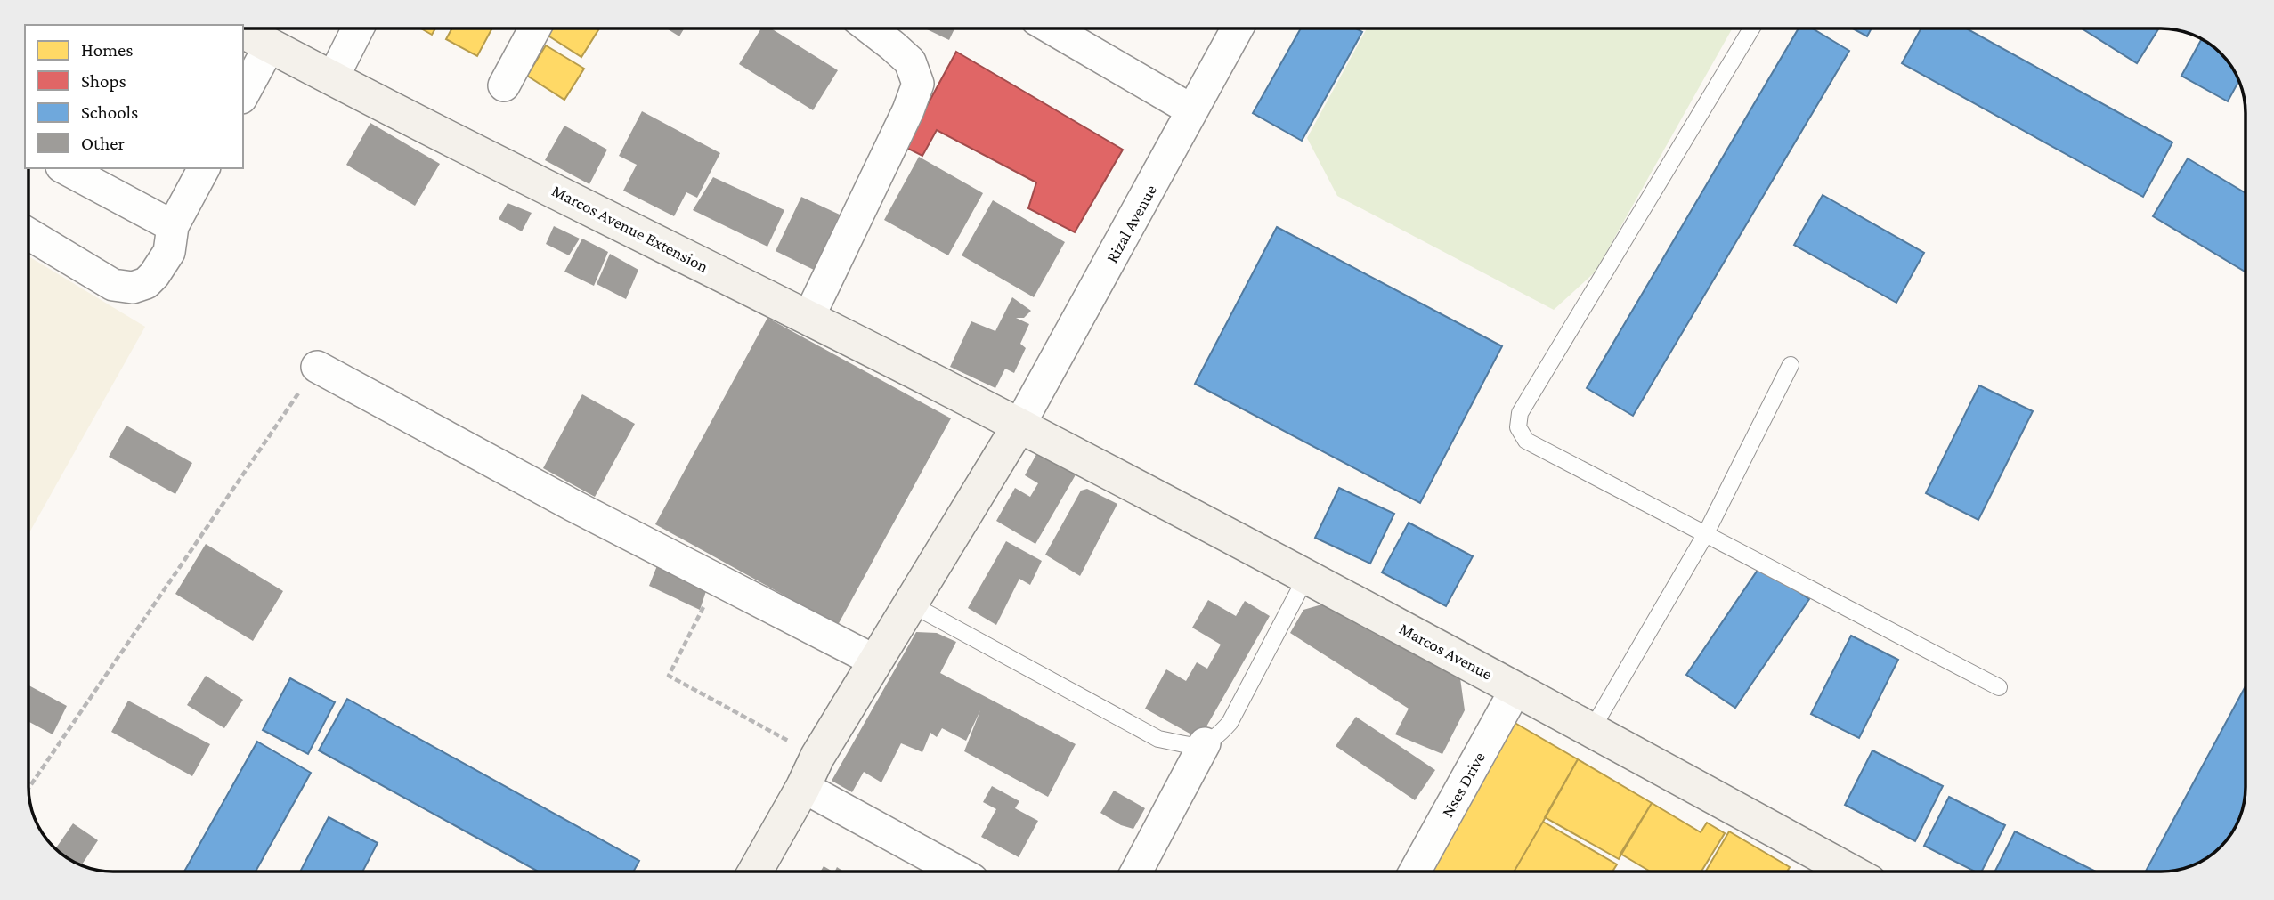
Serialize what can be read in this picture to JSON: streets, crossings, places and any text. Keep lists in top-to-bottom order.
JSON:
{
  "streets": {
    "street": [
      "Rizal Avenue",
      "Marcos Avenue Extension",
      "Marcos Avenue",
      "Nses Drive"
    ]
  },
  "crossings": [
    ["Rizal Avenue", "Marcos Avenue Extension"],
    ["Rizal Avenue", "Marcos Avenue"],
    ["Marcos Avenue Extension", "Marcos Avenue"],
    ["Marcos Avenue", "Nses Drive"]
  ],
  "legend": [
    "Homes",
    "Shops",
    "Schools",
    "Other"
  ]
}
